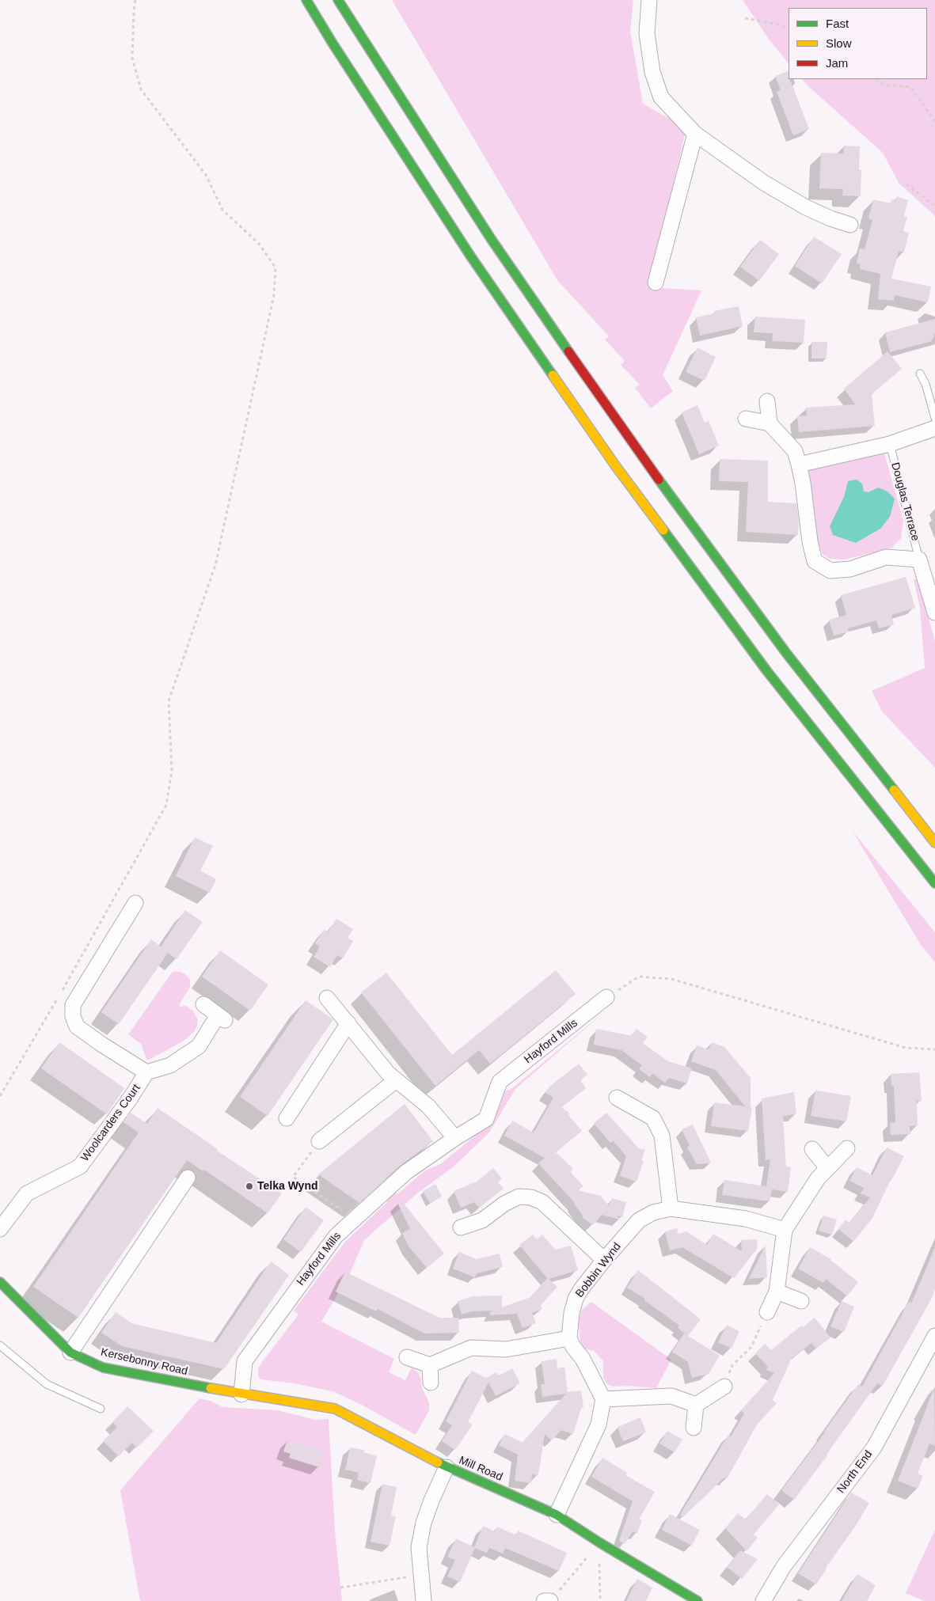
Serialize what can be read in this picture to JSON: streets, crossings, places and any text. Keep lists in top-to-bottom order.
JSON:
{
  "streets": {
    "main road": ["Kersebonny Road", "Mill Road"],
    "street": [
      "Douglas Terrace",
      "Hayford Mills",
      "Woolcarders Court",
      "Bobbin Wynd",
      "North End"
    ]
  },
  "crossings": [
    ["Hayford Mills", "Kersebonny Road"],
    ["Hayford Mills", "Mill Road"],
    ["Kersebonny Road", "Mill Road"]
  ],
  "places": ["Telka Wynd"],
  "legend": ["Fast", "Slow", "Jam"]
}
